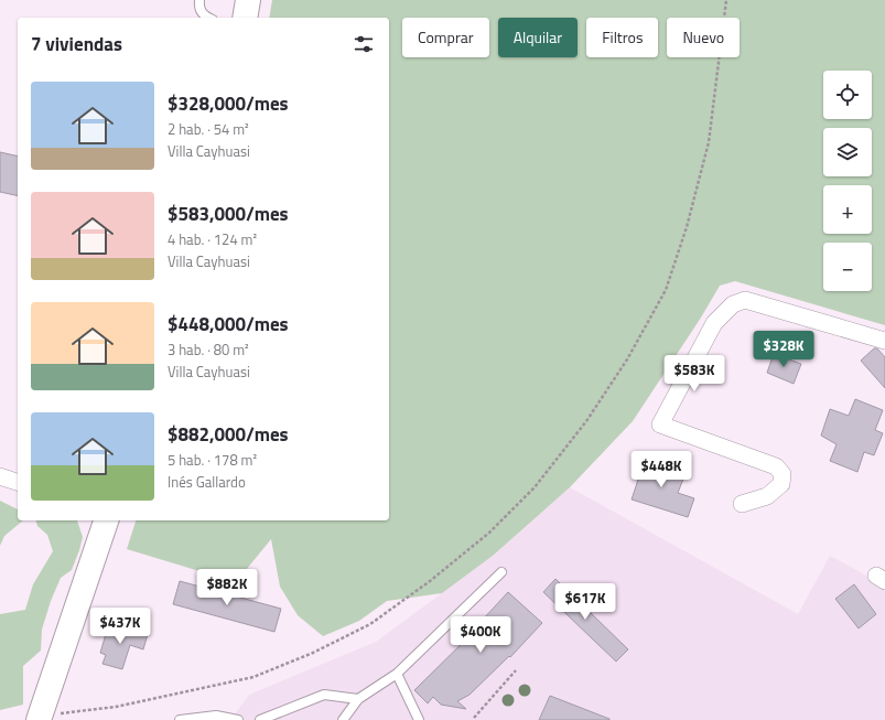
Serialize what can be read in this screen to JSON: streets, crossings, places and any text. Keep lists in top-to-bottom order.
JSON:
{
  "page": {
    "chip": [
      "Comprar",
      "Alquilar",
      "Filtros",
      "Nuevo"
    ],
    "heading": "7 viviendas",
    "map_buttons": ["+", "−"],
    "list": [
      {
        "name": "$328,000/mes",
        "note": "2 hab. · 54 m² · Villa Cayhuasi"
      },
      {
        "name": "$583,000/mes",
        "note": "4 hab. · 124 m² · Villa Cayhuasi"
      },
      {
        "name": "$448,000/mes",
        "note": "3 hab. · 80 m² · Villa Cayhuasi"
      },
      {
        "name": "$882,000/mes",
        "note": "5 hab. · 178 m² · Inés Gallardo"
      }
    ],
    "price": [
      "$328K",
      "$583K",
      "$448K",
      "$882K",
      "$617K",
      "$437K",
      "$400K"
    ]
  }
}
